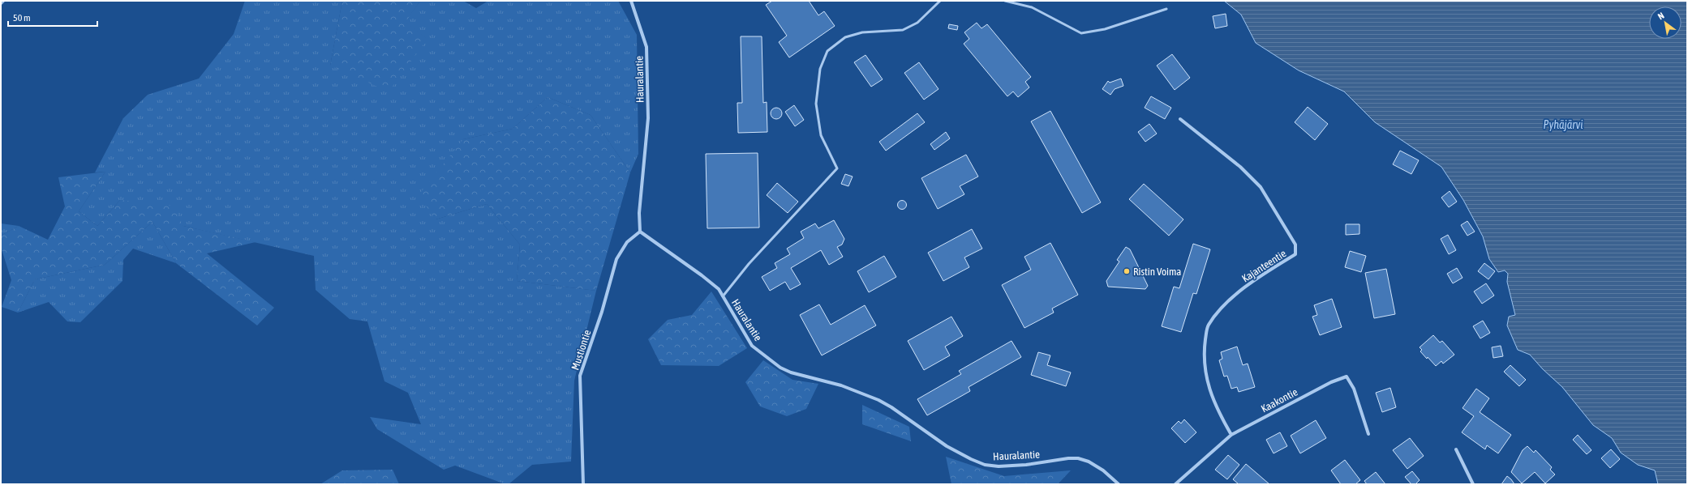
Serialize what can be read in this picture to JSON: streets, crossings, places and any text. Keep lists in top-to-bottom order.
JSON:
{
  "streets": {
    "street": [
      "Hauralantie",
      "Kajanteentie",
      "Mustiontie",
      "Kaakontie"
    ]
  },
  "crossings": [
    ["Hauralantie", "Mustiontie"],
    ["Kajanteentie", "Kaakontie"]
  ],
  "water": ["Pyhäjärvi"],
  "places": ["Ristin Voima"],
  "scale_bar": "50 m",
  "north": "top left"
}
